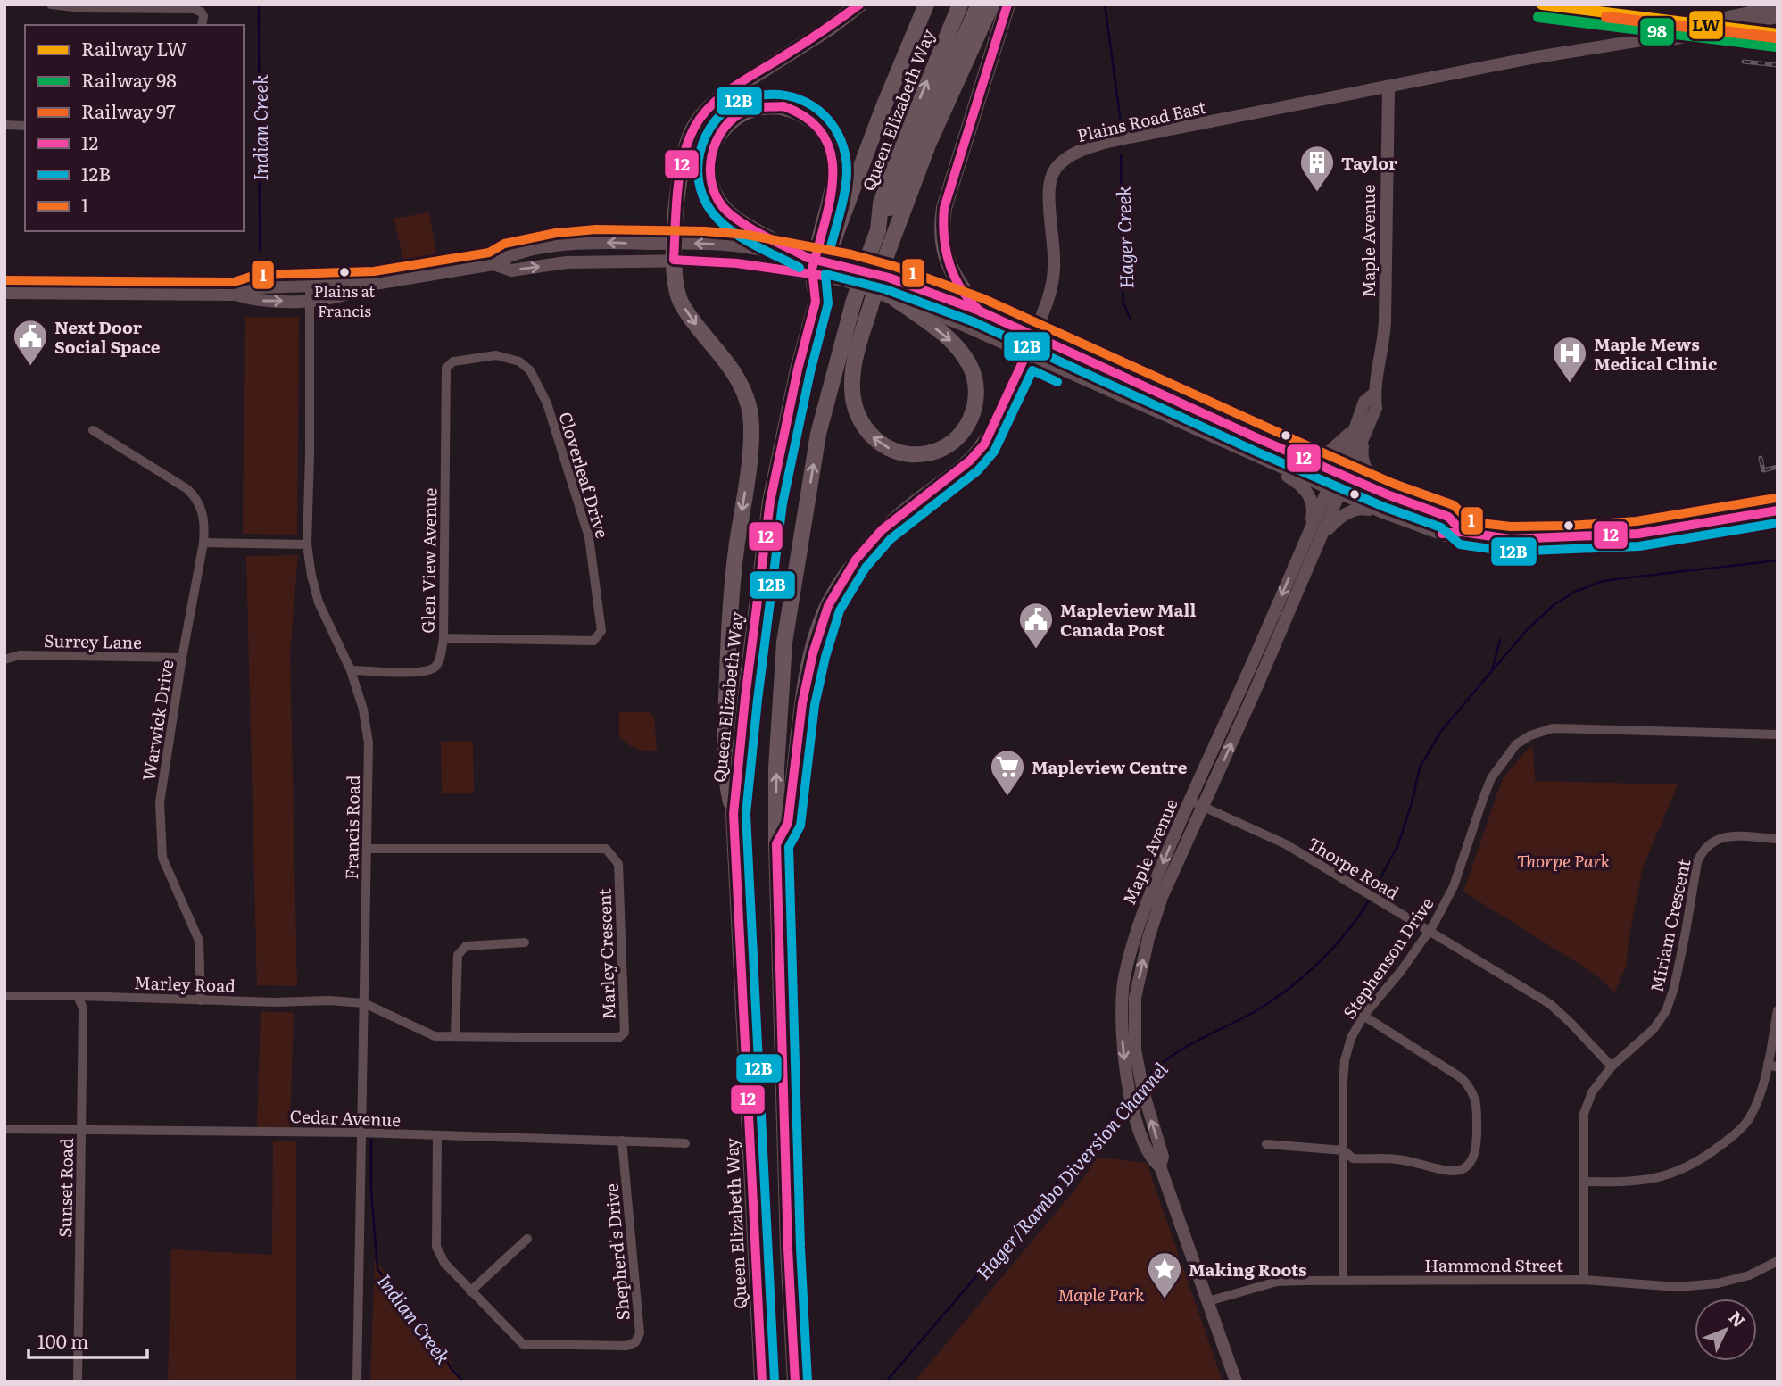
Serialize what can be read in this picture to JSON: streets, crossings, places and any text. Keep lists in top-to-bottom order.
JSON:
{
  "streets": {
    "highway": ["Queen Elizabeth Way"],
    "main road": ["Plains Road East", "Maple Avenue"],
    "street": [
      "Cloverleaf Drive",
      "Glen View Avenue",
      "Surrey Lane",
      "Warwick Drive",
      "Francis Road",
      "Thorpe Road",
      "Miriam Crescent",
      "Marley Crescent",
      "Stephenson Drive",
      "Marley Road",
      "Cedar Avenue",
      "Sunset Road",
      "Shepherd's Drive",
      "Hammond Street"
    ]
  },
  "crossings": [
    ["Plains Road East", "Maple Avenue"],
    ["Maple Avenue", "Thorpe Road"],
    ["Maple Avenue", "Hammond Street"],
    ["Cloverleaf Drive", "Glen View Avenue"],
    ["Glen View Avenue", "Francis Road"],
    ["Surrey Lane", "Warwick Drive"],
    ["Warwick Drive", "Marley Road"],
    ["Francis Road", "Marley Crescent"],
    ["Francis Road", "Marley Road"],
    ["Francis Road", "Cedar Avenue"],
    ["Thorpe Road", "Miriam Crescent"],
    ["Thorpe Road", "Stephenson Drive"],
    ["Miriam Crescent", "Hammond Street"],
    ["Marley Crescent", "Marley Road"],
    ["Stephenson Drive", "Hammond Street"],
    ["Marley Road", "Sunset Road"],
    ["Cedar Avenue", "Sunset Road"],
    ["Cedar Avenue", "Shepherd's Drive"]
  ],
  "water": ["Indian Creek", "Hager Creek", "Hager/Rambo Diversion Channel"],
  "parks": ["Thorpe Park", "Maple Park"],
  "places": {
    "building": ["Taylor"],
    "other": ["Plains at Francis"],
    "public building": ["Next Door Social Space", "Mapleview Mall Canada Post"],
    "hospital": ["Maple Mews Medical Clinic"],
    "supermarket": ["Mapleview Centre"],
    "place": ["Making Roots"]
  },
  "lines": [
    "rail line LW",
    "transit line 12",
    "rail line 98",
    "rail line 97",
    "transit line 12B",
    "transit line 1"
  ],
  "legend": [
    "Railway LW",
    "Railway 98",
    "Railway 97",
    "12",
    "12B",
    "1"
  ],
  "scale_bar": "100 m",
  "north": "top right"
}
